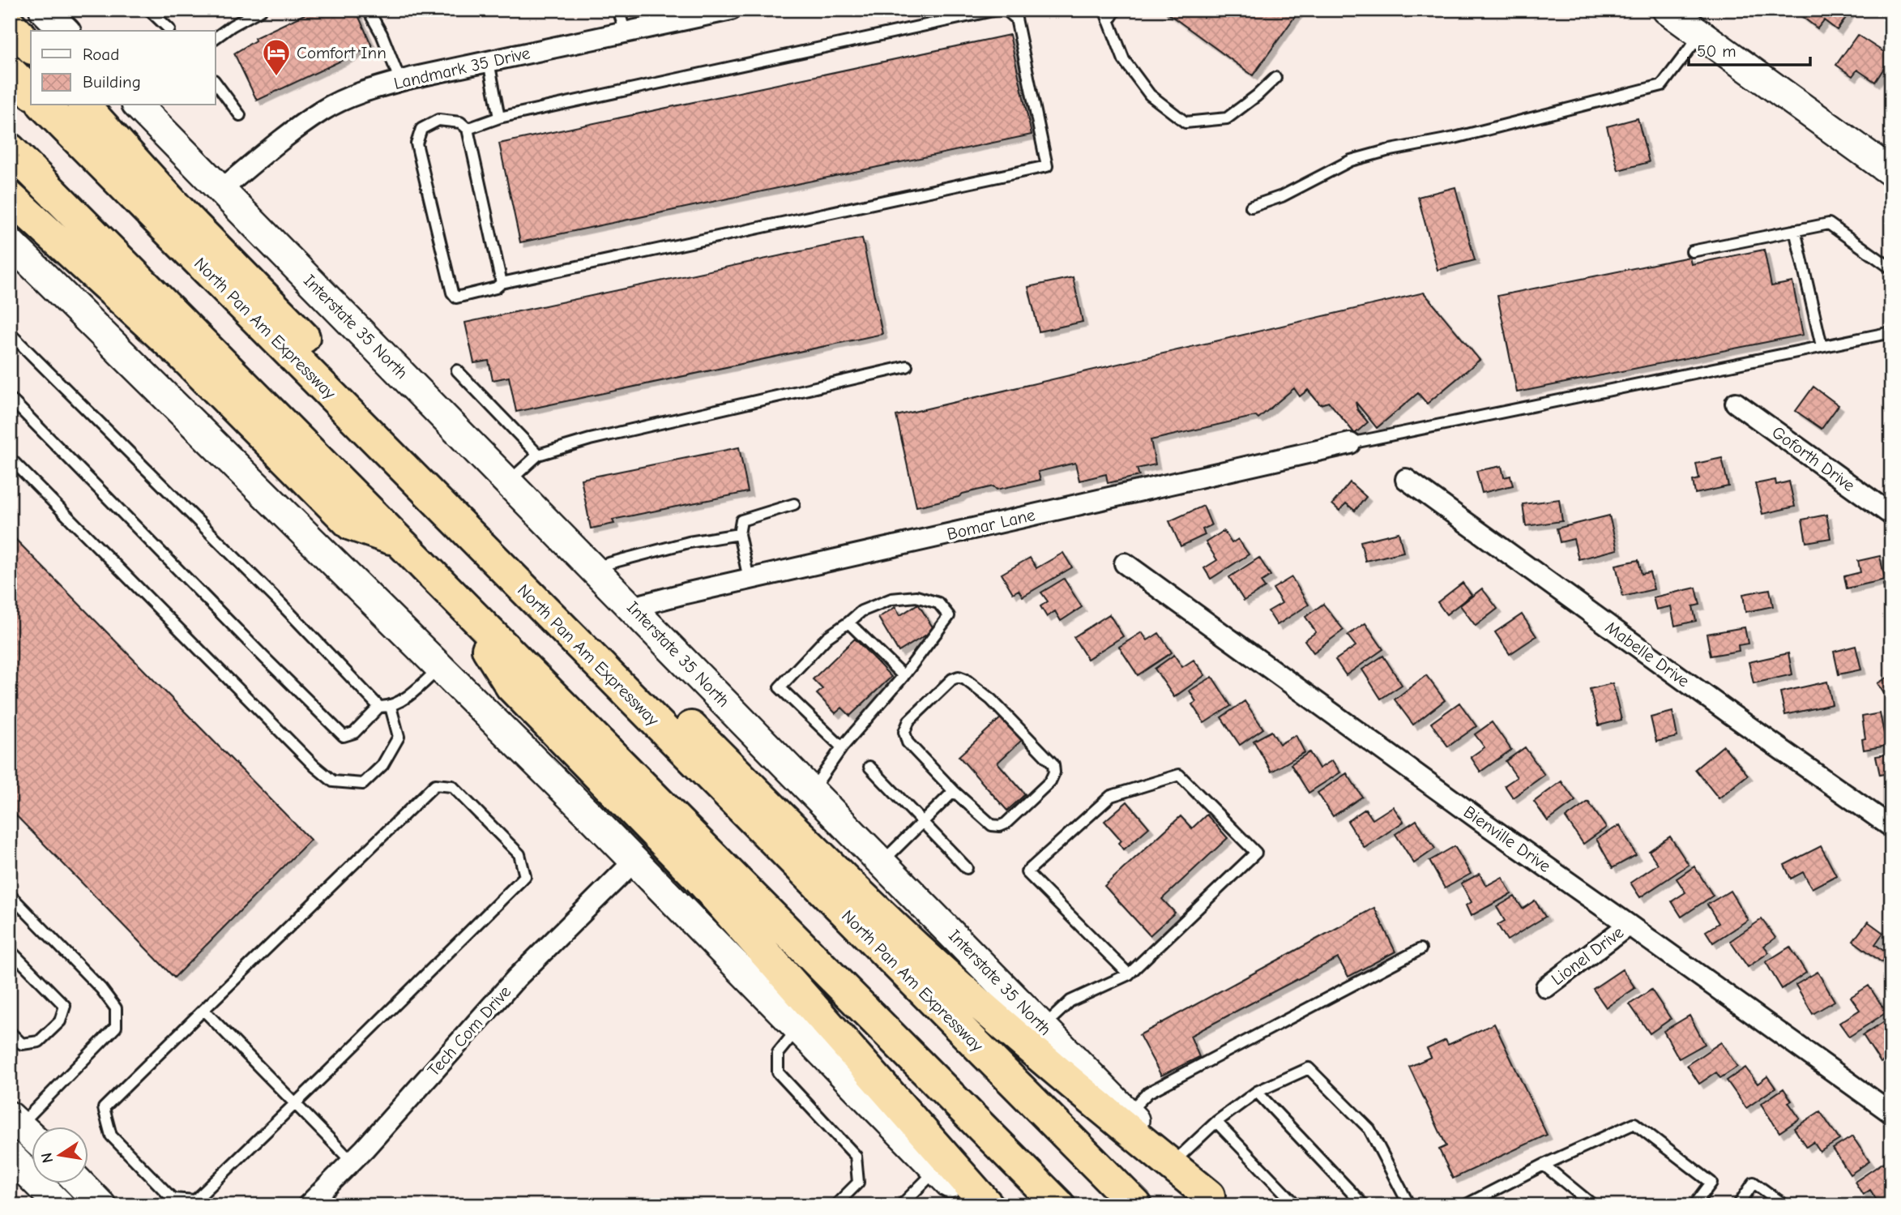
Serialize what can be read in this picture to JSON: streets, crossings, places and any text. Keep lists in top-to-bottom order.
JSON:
{
  "streets": {
    "highway": ["North Pan Am Expressway"],
    "main road": ["Interstate 35 North"],
    "street": [
      "Landmark 35 Drive",
      "Goforth Drive",
      "Bomar Lane",
      "Mabelle Drive",
      "Bienville Drive",
      "Lionel Drive",
      "Tech Com Drive"
    ]
  },
  "crossings": [
    ["Landmark 35 Drive", "Interstate 35 North"],
    ["Interstate 35 North", "Bomar Lane"],
    ["Bienville Drive", "Lionel Drive"]
  ],
  "places": {
    "hotel": ["Comfort Inn"]
  },
  "legend": ["Road", "Building"],
  "scale_bar": "50 m",
  "north": "left"
}
